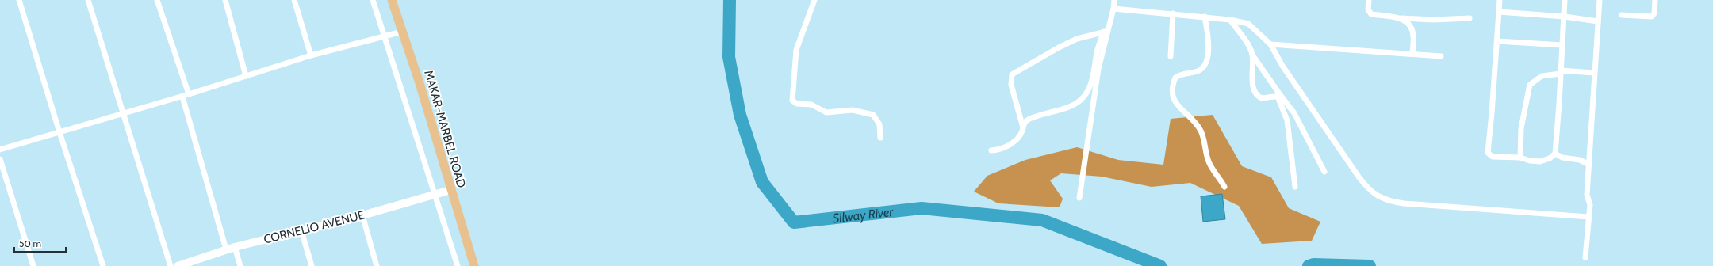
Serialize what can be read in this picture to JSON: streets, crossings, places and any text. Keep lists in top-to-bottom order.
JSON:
{
  "streets": {
    "main road": ["MAKAR-MARBEL ROAD"],
    "street": ["CORNELIO AVENUE"]
  },
  "crossings": [
    ["MAKAR-MARBEL ROAD", "CORNELIO AVENUE"]
  ],
  "water": ["Silway River"],
  "scale_bar": "50 m"
}
